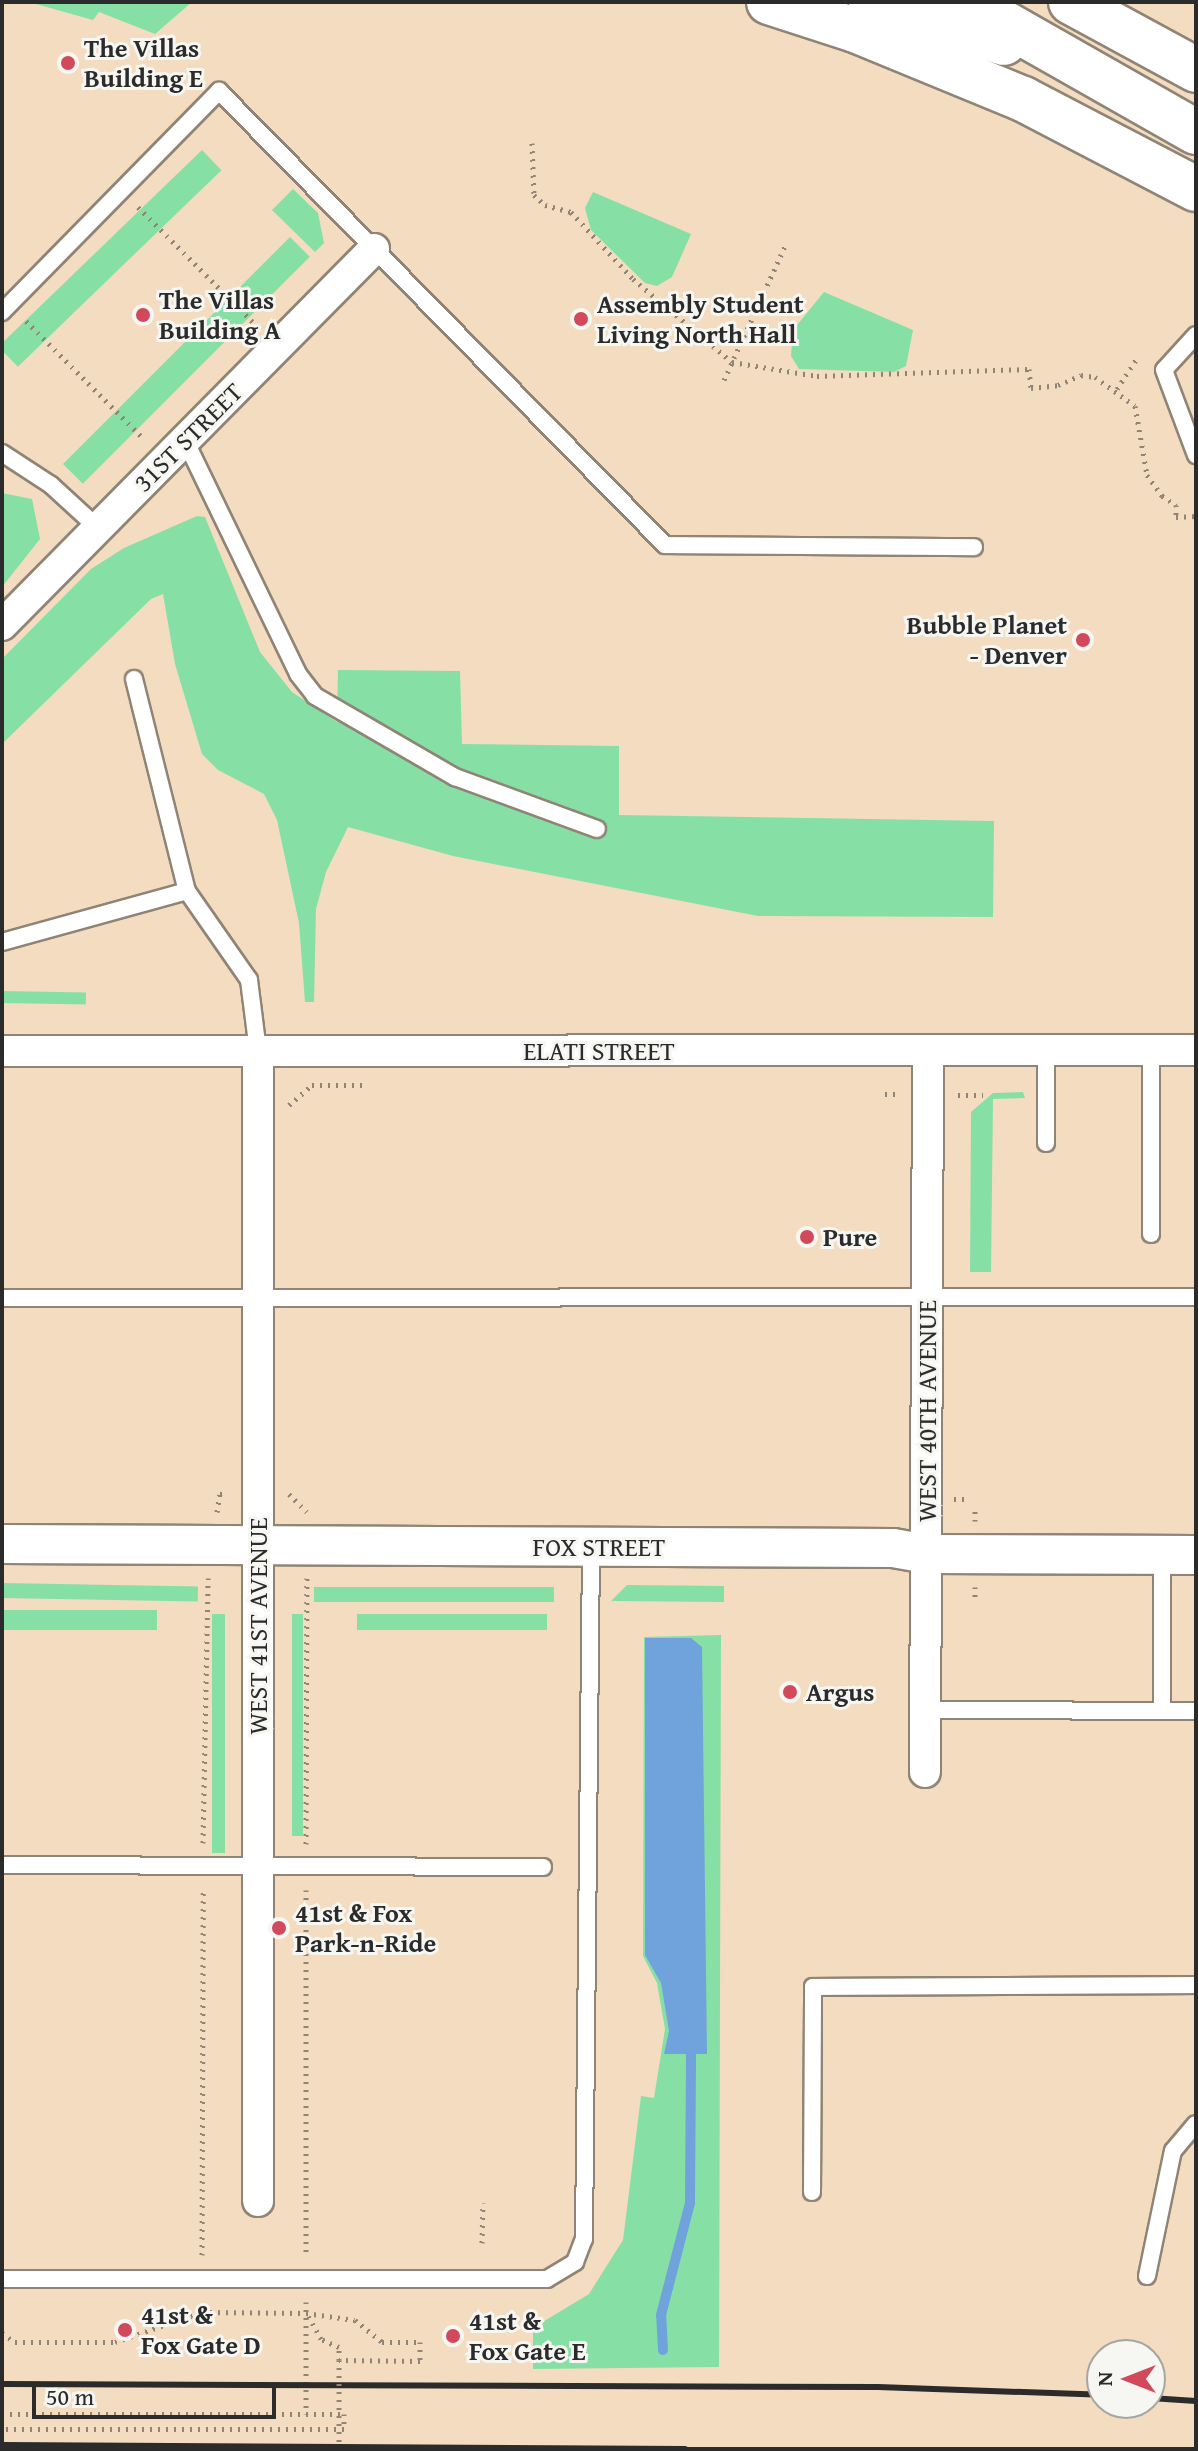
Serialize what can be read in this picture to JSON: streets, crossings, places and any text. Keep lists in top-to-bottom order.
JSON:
{
  "streets": {
    "street": [
      "31ST STREET",
      "ELATI STREET",
      "WEST 40TH AVENUE",
      "FOX STREET",
      "WEST 41ST AVENUE"
    ]
  },
  "crossings": [
    ["ELATI STREET", "WEST 40TH AVENUE"],
    ["ELATI STREET", "WEST 41ST AVENUE"],
    ["WEST 40TH AVENUE", "FOX STREET"],
    ["FOX STREET", "WEST 41ST AVENUE"]
  ],
  "places": [
    "The Villas Building E",
    "The Villas Building A",
    "Assembly Student Living North Hall",
    "Bubble Planet - Denver",
    "Pure",
    "Argus",
    "41st & Fox Park-n-Ride",
    "41st & Fox Gate D",
    "41st & Fox Gate E"
  ],
  "scale_bar": "50 m",
  "north": "left"
}
